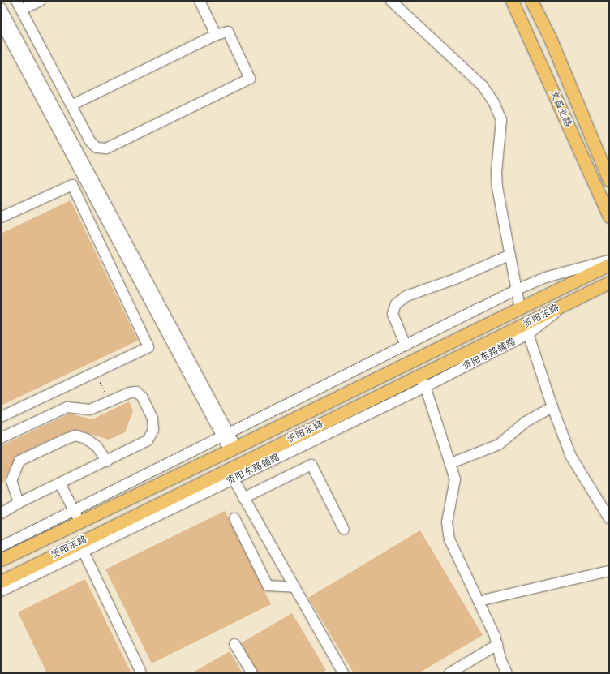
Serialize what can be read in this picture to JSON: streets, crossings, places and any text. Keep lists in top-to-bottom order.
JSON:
{
  "streets": {
    "main road": ["文昌北路", "资阳东路"]
  }
}
